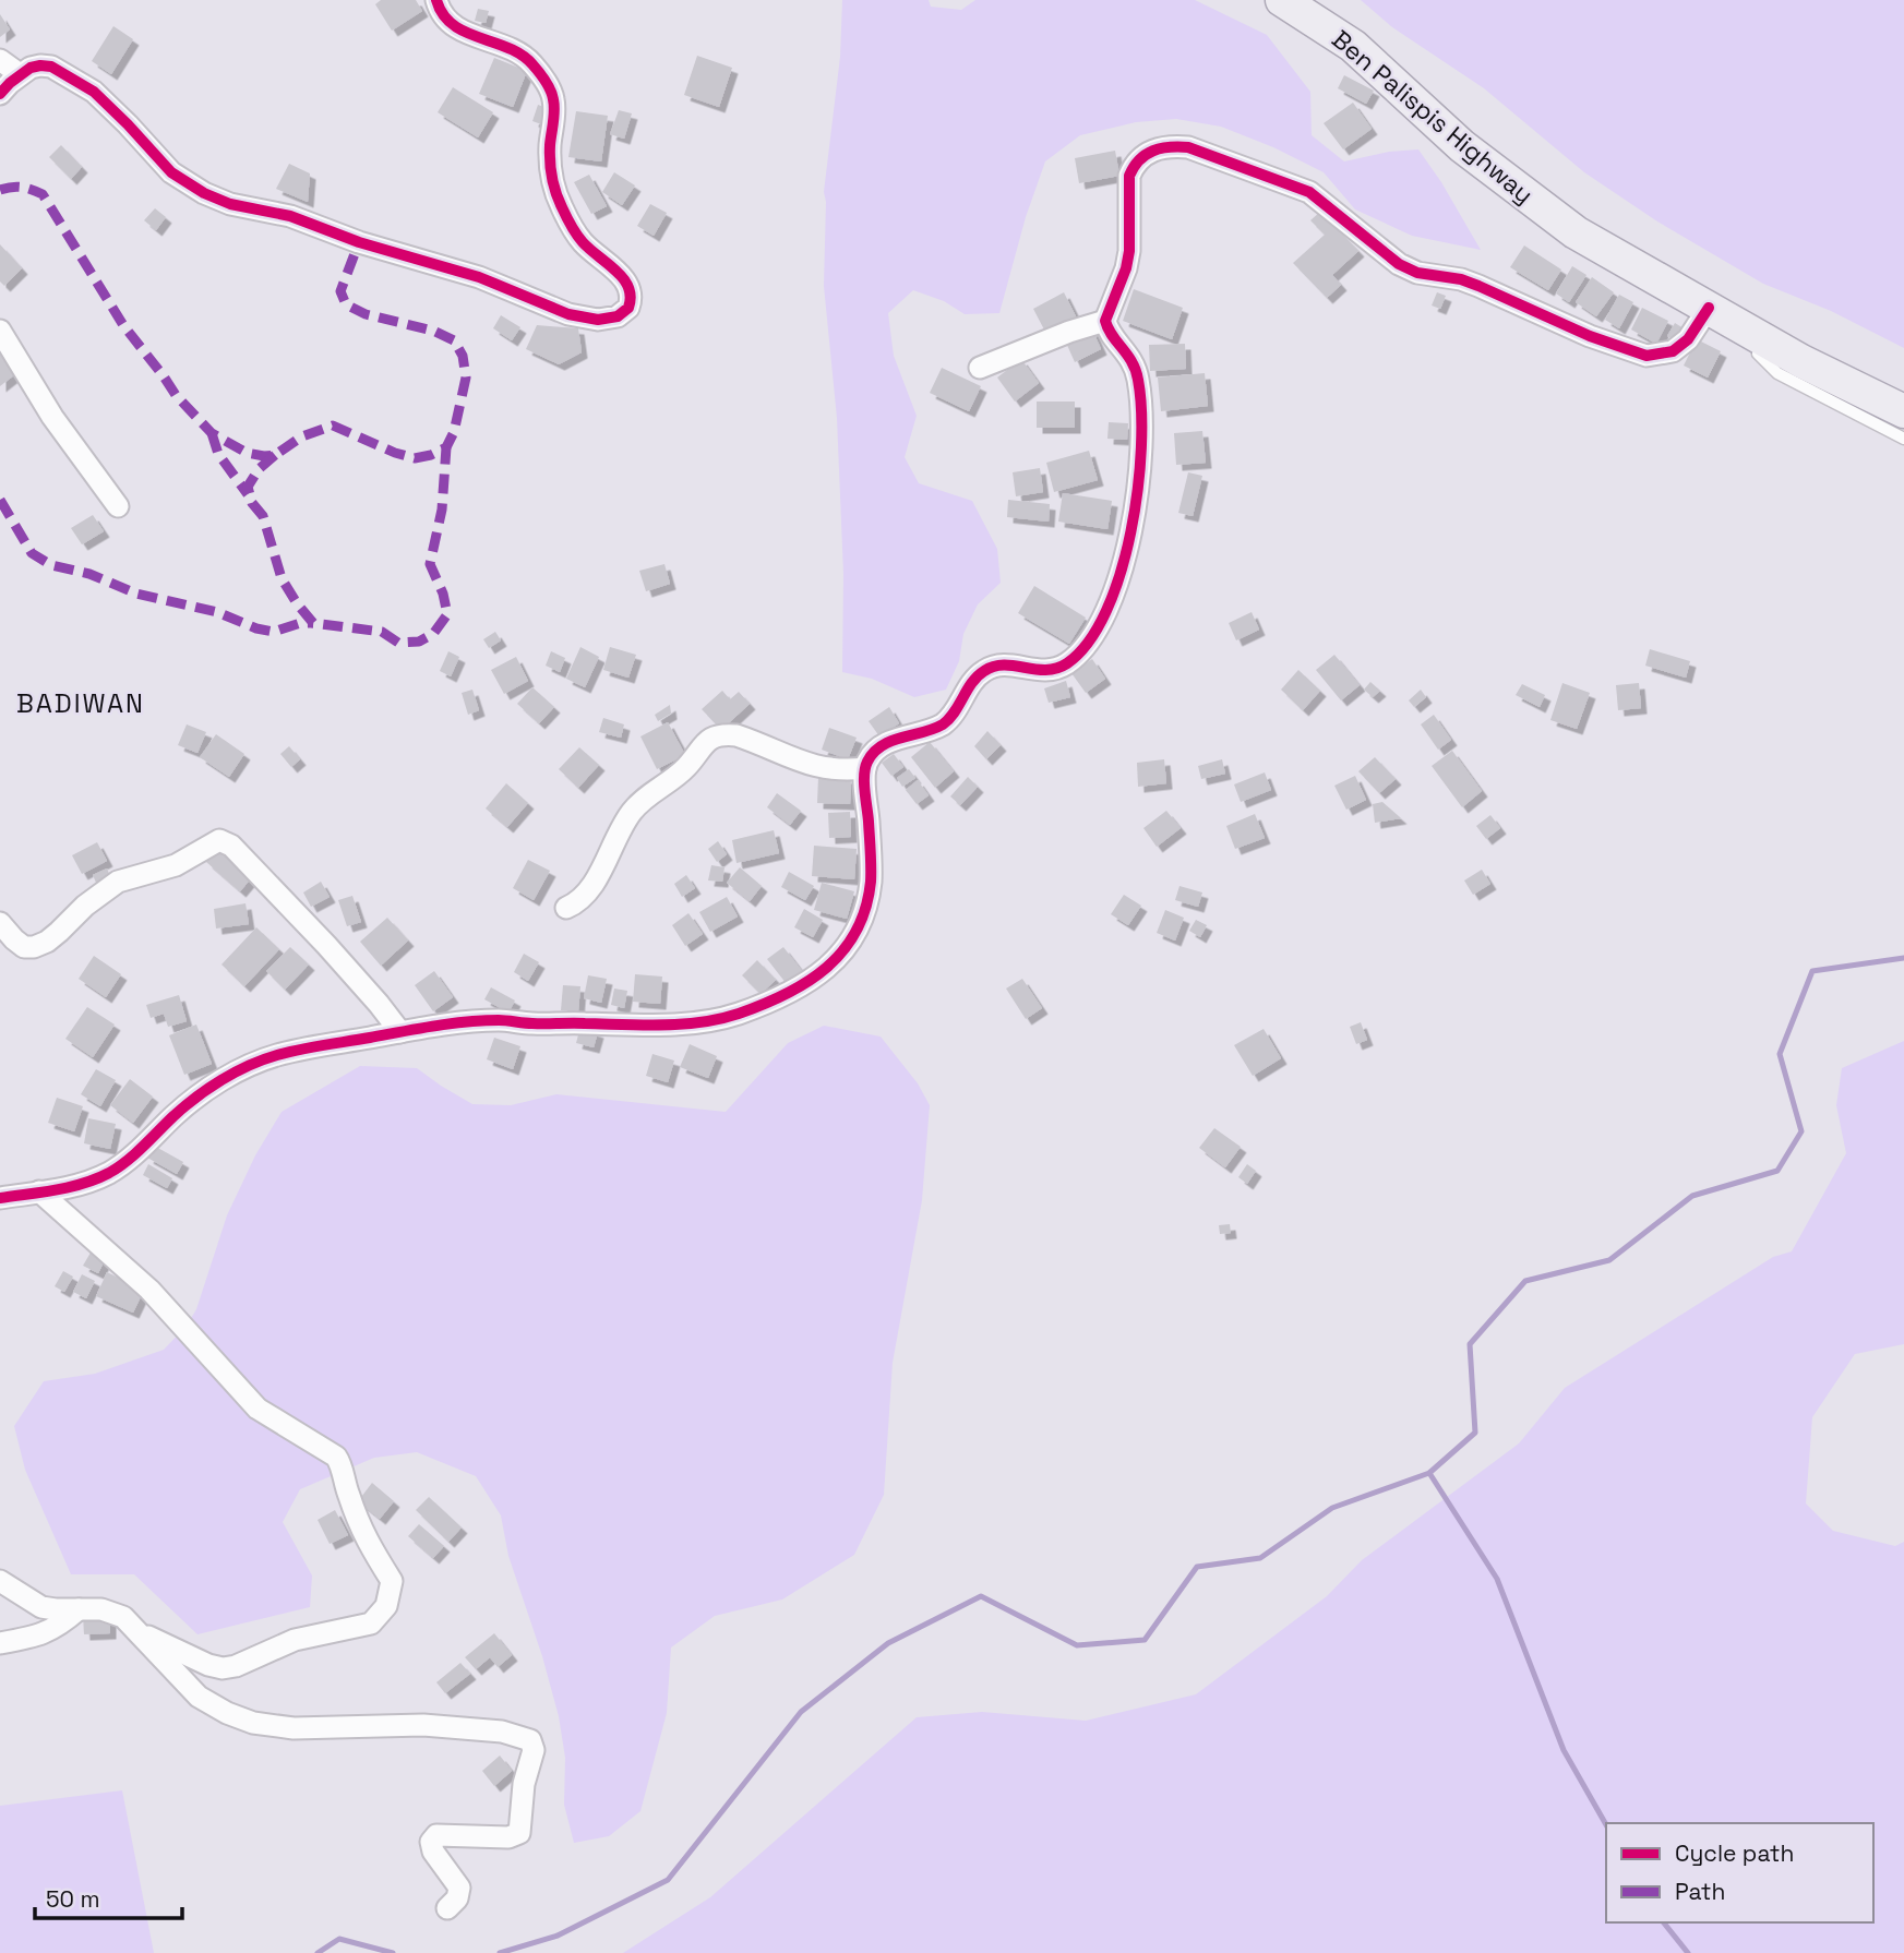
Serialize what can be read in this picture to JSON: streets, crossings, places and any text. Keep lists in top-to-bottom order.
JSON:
{
  "streets": {
    "main road": ["Ben Palispis Highway"]
  },
  "districts": ["BADIWAN"],
  "legend": ["Cycle path", "Path"],
  "scale_bar": "50 m"
}
